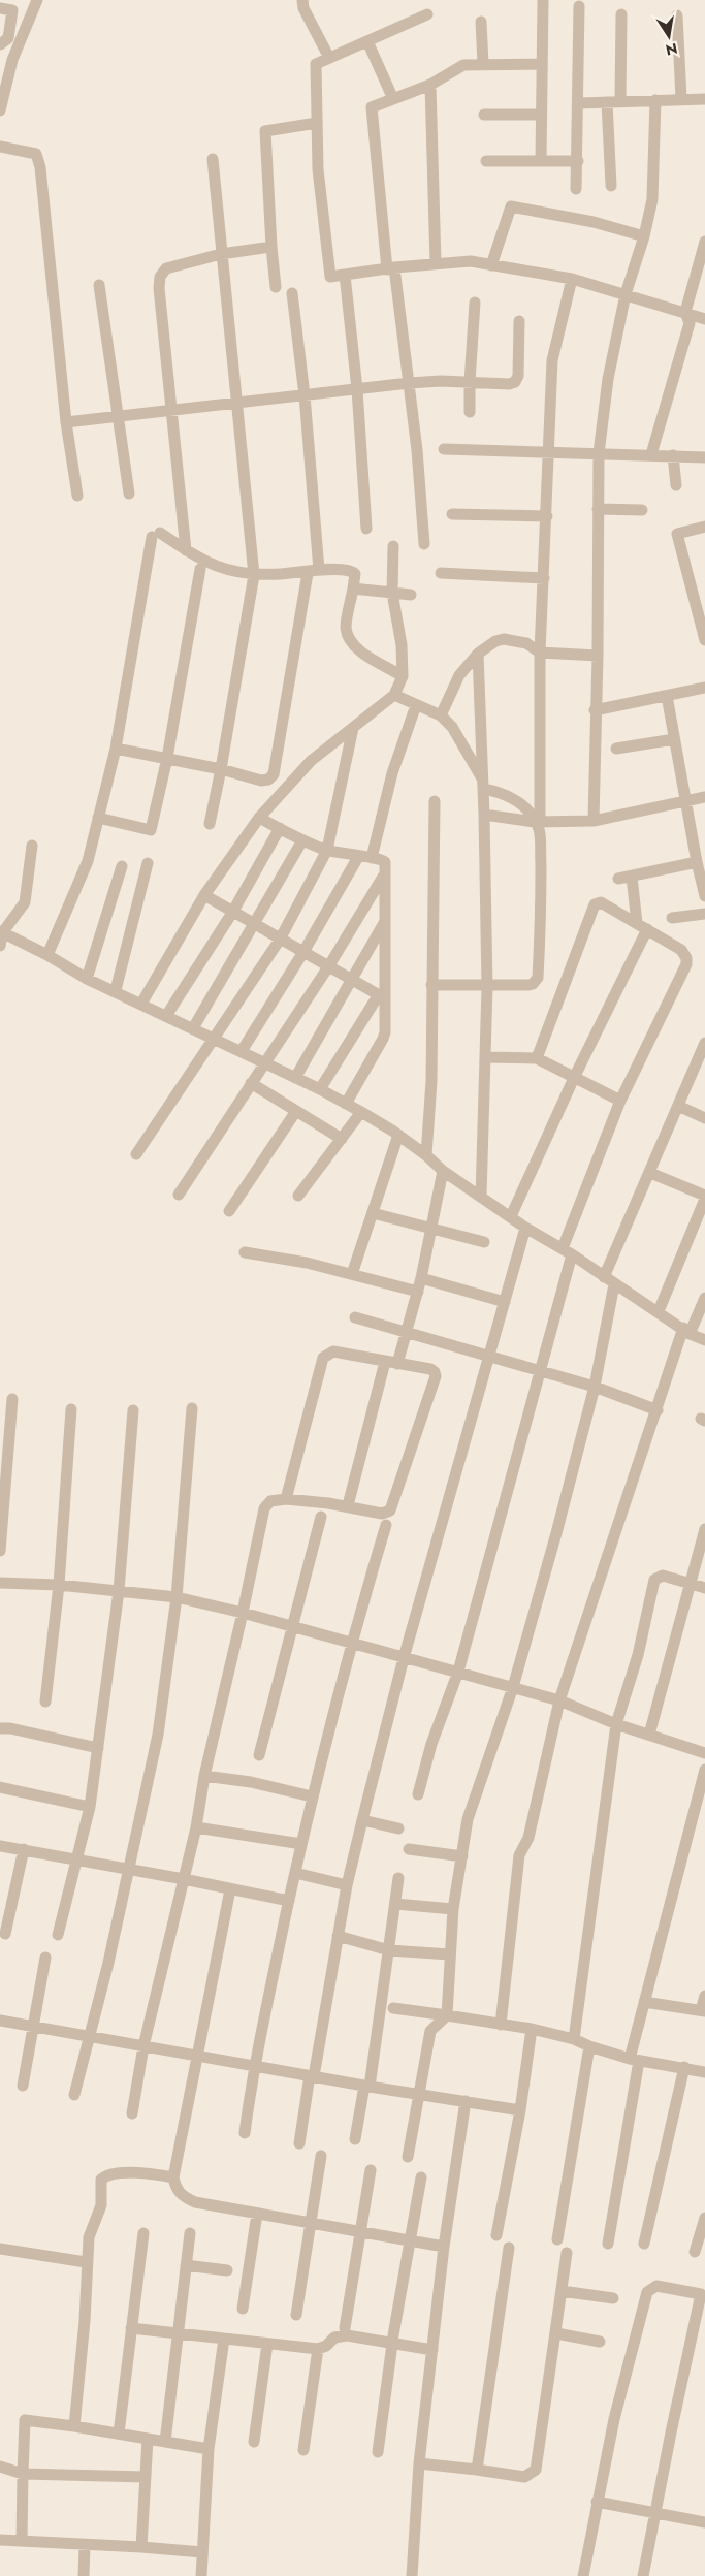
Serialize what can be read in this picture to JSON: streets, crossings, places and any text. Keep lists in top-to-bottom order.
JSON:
{
  "north": "bottom"
}
